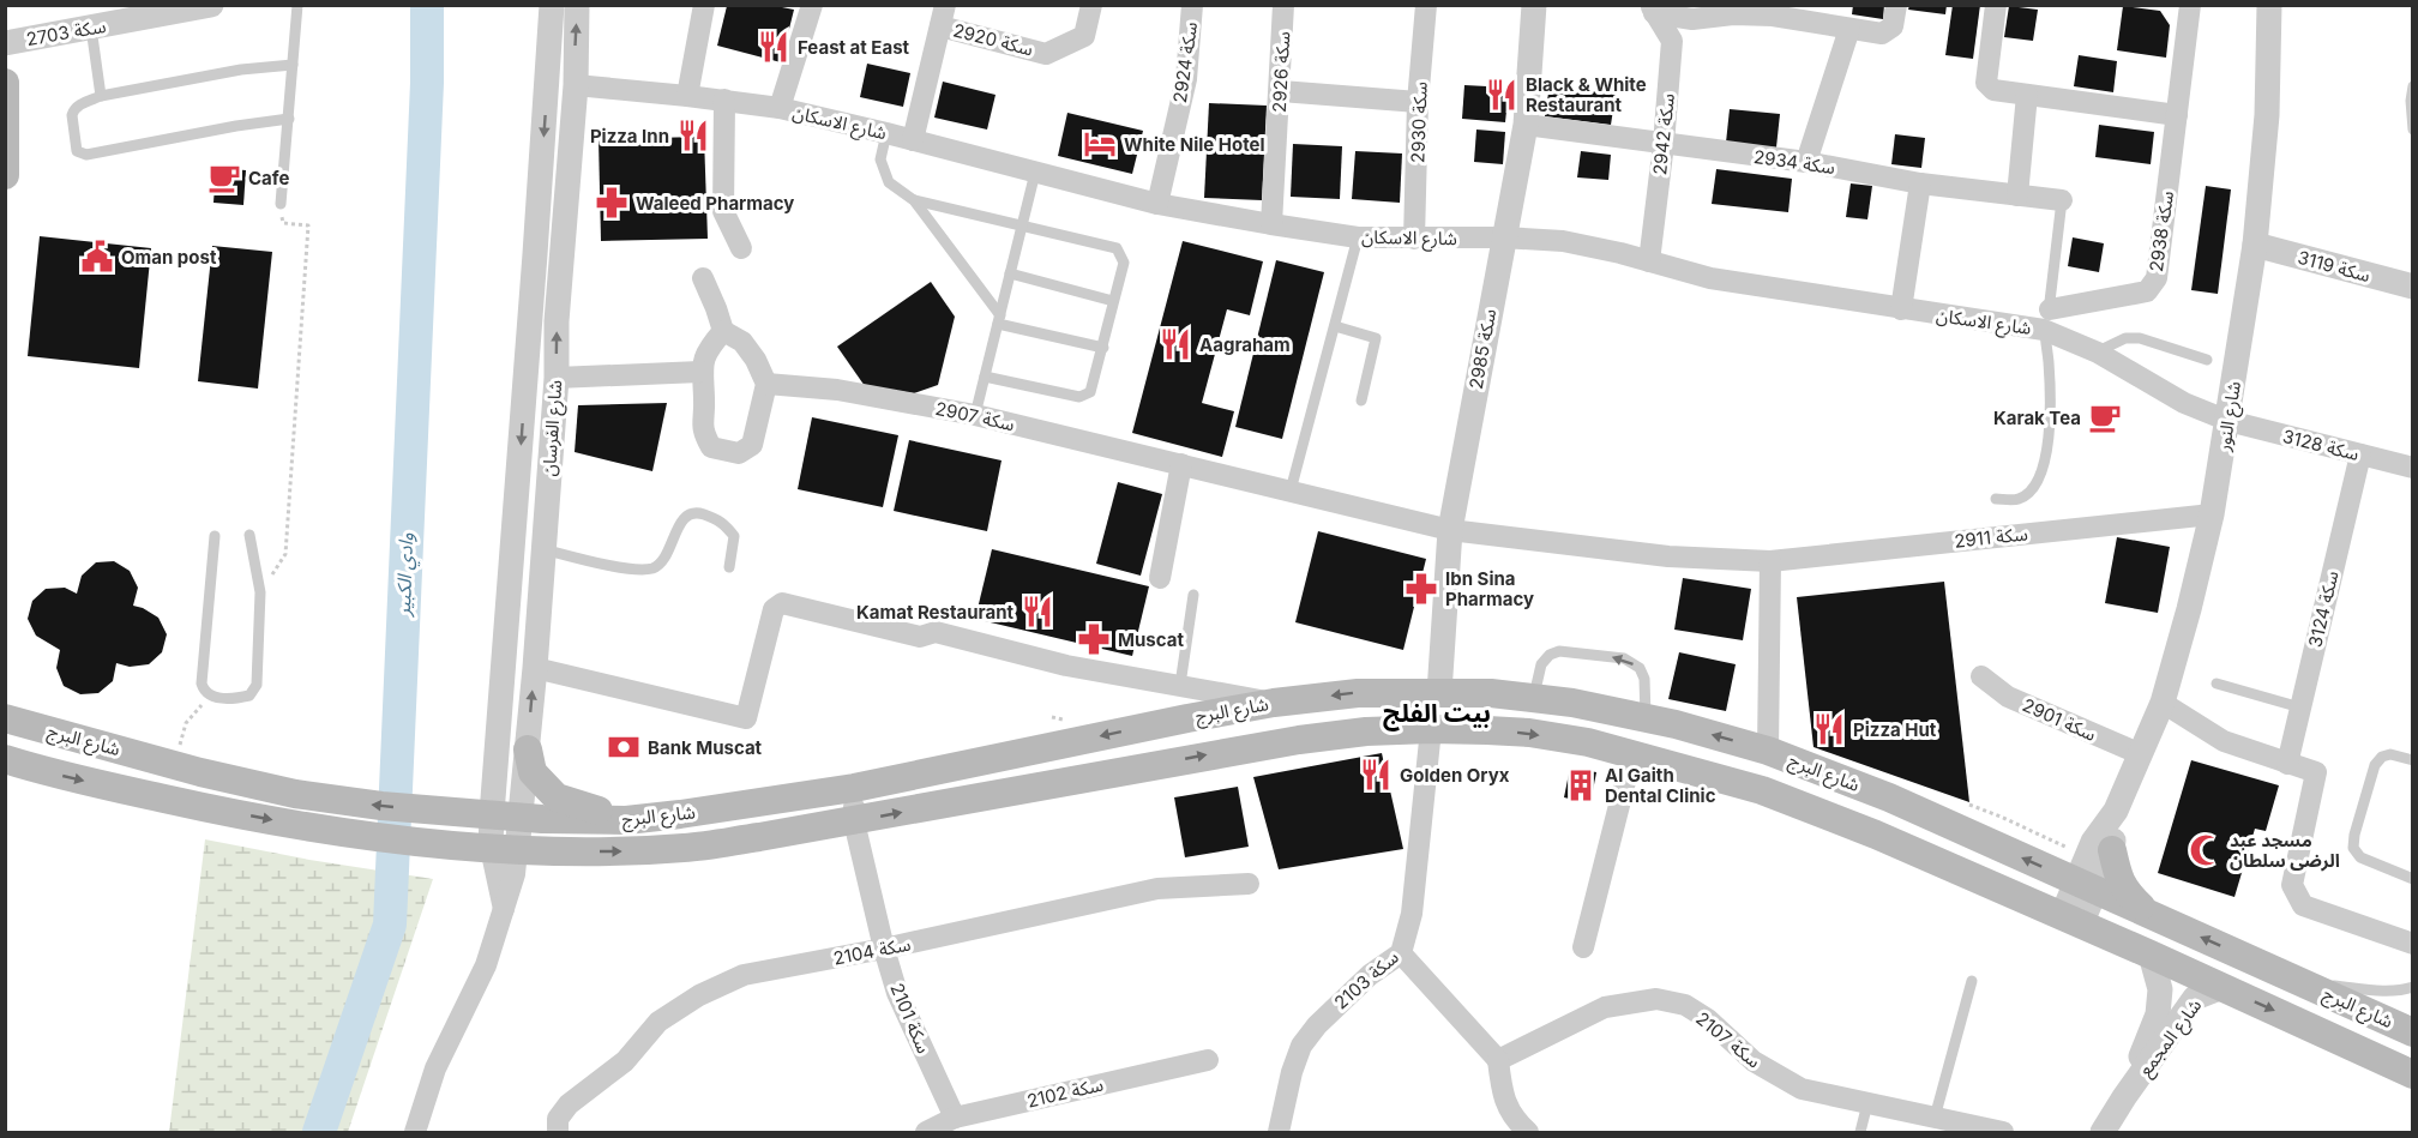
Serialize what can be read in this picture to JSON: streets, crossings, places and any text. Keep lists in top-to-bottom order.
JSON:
{
  "streets": {
    "main road": ["شارع البرج"],
    "street": [
      "سكة 2703",
      "سكة 2920",
      "سكة 2924",
      "سكة 2926",
      "شارع الاسكان",
      "سكة 2930",
      "سكة 2942",
      "سكة 2934",
      "سكة 2938",
      "سكة 3119",
      "سكة 2985",
      "سكة 2907",
      "شارع النور",
      "شارع الفرسان",
      "سكة 3128",
      "سكة 2911",
      "سكة 3124",
      "سكة 2901",
      "سكة 2104",
      "سكة 2103",
      "سكة 2101",
      "شارع المجمع",
      "سكة 2107",
      "سكة 2102"
    ]
  },
  "crossings": [
    ["سكة 2920", "شارع الاسكان"],
    ["سكة 2924", "شارع الاسكان"],
    ["سكة 2926", "شارع الاسكان"],
    ["شارع الاسكان", "سكة 2930"],
    ["شارع الاسكان", "سكة 2942"],
    ["شارع الاسكان", "سكة 2938"],
    ["شارع الاسكان", "سكة 2985"],
    ["شارع الاسكان", "شارع النور"],
    ["شارع الاسكان", "شارع الفرسان"],
    ["شارع الاسكان", "سكة 3128"],
    ["سكة 2942", "سكة 2934"],
    ["سكة 2934", "سكة 2985"],
    ["سكة 3119", "شارع النور"],
    ["سكة 2985", "سكة 2907"],
    ["سكة 2985", "سكة 2911"],
    ["سكة 2985", "شارع البرج"],
    ["سكة 2907", "سكة 2911"],
    ["شارع النور", "سكة 3128"],
    ["شارع النور", "سكة 2911"],
    ["شارع النور", "شارع البرج"],
    ["شارع النور", "سكة 2901"],
    ["شارع الفرسان", "شارع البرج"],
    ["سكة 3128", "سكة 3124"],
    ["شارع البرج", "سكة 2103"],
    ["شارع البرج", "سكة 2101"],
    ["شارع البرج", "شارع المجمع"],
    ["سكة 2104", "سكة 2101"],
    ["سكة 2101", "سكة 2102"]
  ],
  "districts": ["بيت الفلج"],
  "water": ["وادي الكبير"],
  "places": {
    "restaurant": [
      "Feast at East",
      "Black & White Restaurant",
      "Pizza Inn",
      "Aagraham",
      "Kamat Restaurant",
      "Pizza Hut",
      "Golden Oryx"
    ],
    "hotel": ["White Nile Hotel"],
    "cafe": ["Cafe", "Karak Tea"],
    "pharmacy": ["Waleed Pharmacy", "Ibn Sina Pharmacy", "Muscat"],
    "public building": ["Oman post"],
    "bank": ["Bank Muscat"],
    "building": ["Al Gaith Dental Clinic"],
    "mosque": ["مسجد عبد الرضى سلطان"]
  }
}
